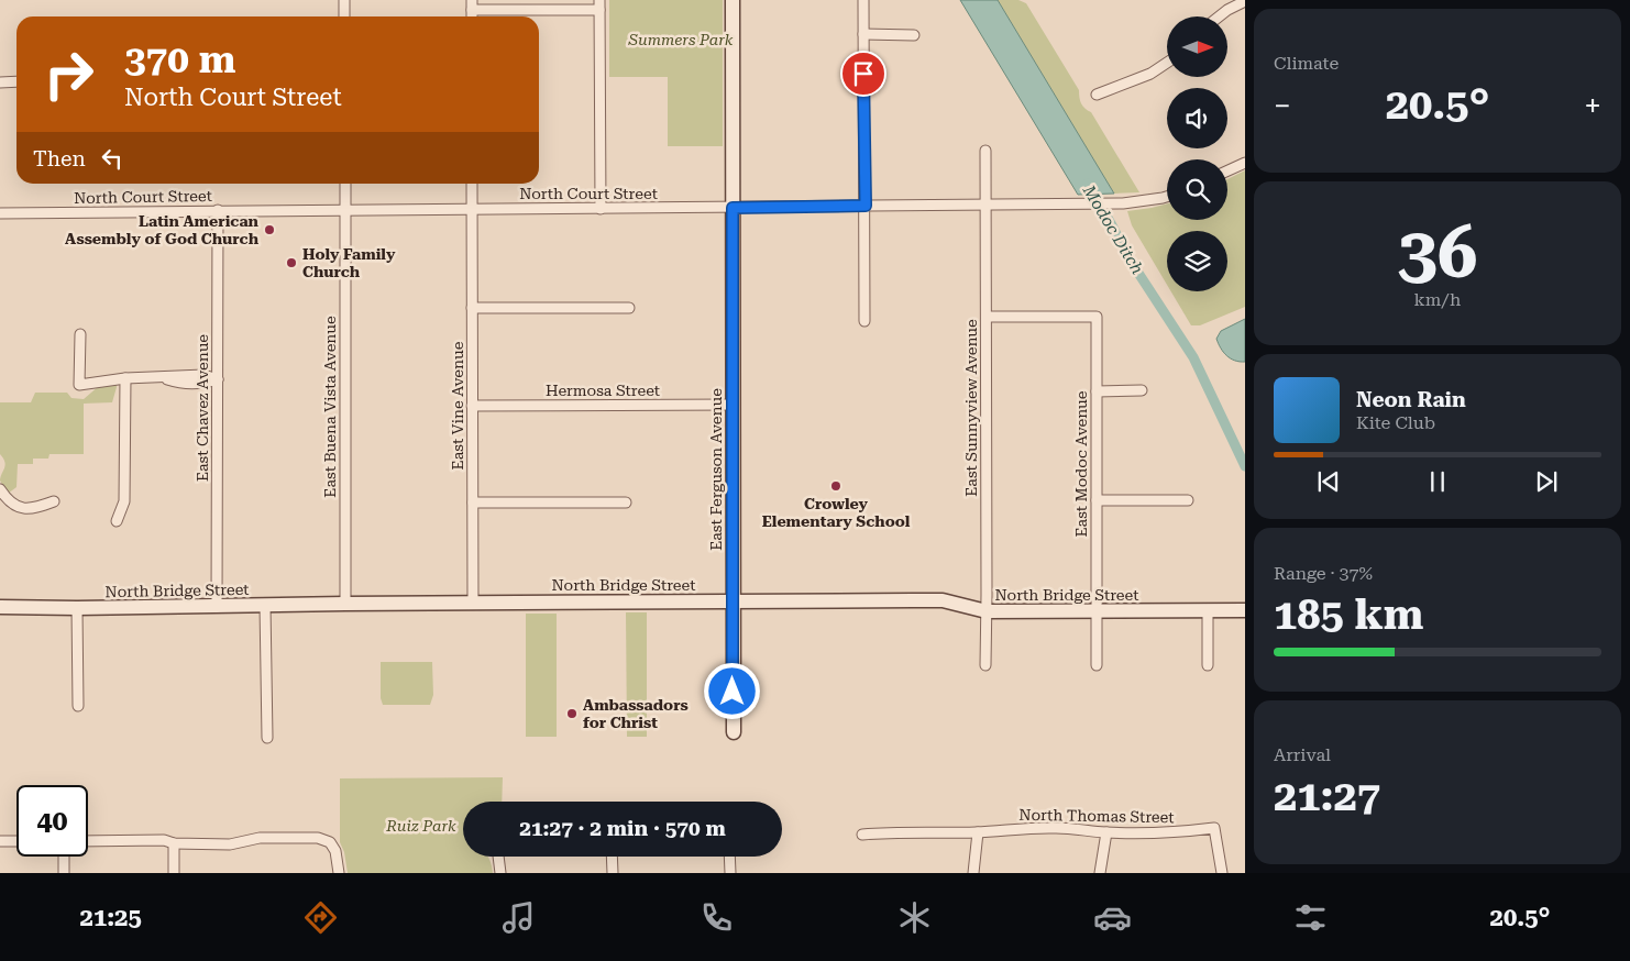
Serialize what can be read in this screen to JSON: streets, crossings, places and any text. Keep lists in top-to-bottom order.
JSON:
{
  "streets": {
    "street": [
      "North Court Street",
      "Hermosa Street",
      "East Vine Avenue",
      "East Buena Vista Avenue",
      "East Chavez Avenue",
      "East Sunnyview Avenue",
      "East Modoc Avenue",
      "East Ferguson Avenue",
      "North Bridge Street",
      "North Thomas Street"
    ]
  },
  "crossings": [
    ["North Court Street", "East Vine Avenue"],
    ["North Court Street", "East Buena Vista Avenue"],
    ["North Court Street", "East Chavez Avenue"],
    ["North Court Street", "East Sunnyview Avenue"],
    ["North Court Street", "East Ferguson Avenue"],
    ["Hermosa Street", "East Vine Avenue"],
    ["Hermosa Street", "East Ferguson Avenue"],
    ["East Vine Avenue", "North Bridge Street"],
    ["East Buena Vista Avenue", "North Bridge Street"],
    ["East Chavez Avenue", "North Bridge Street"],
    ["East Sunnyview Avenue", "East Modoc Avenue"],
    ["East Sunnyview Avenue", "North Bridge Street"],
    ["East Modoc Avenue", "North Bridge Street"],
    ["East Ferguson Avenue", "North Bridge Street"]
  ],
  "water": ["Modoc Ditch"],
  "parks": ["Summers Park", "Ruiz Park"],
  "places": [
    "Latin American Assembly of God Church",
    "Holy Family Church",
    "Crowley Elementary School",
    "Ambassadors for Christ"
  ],
  "north": "right",
  "page": {
    "tile": [
      "Climate",
      ["36", "km/h"],
      ["Range · 37%", "185 km"],
      ["Arrival", "21:27"]
    ],
    "turn": ["370 m", "North Court Street"],
    "heat": ["−", "20.5°", "+"],
    "then": "Then",
    "song": ["Neon Rain", "Kite Club"],
    "limit": "40",
    "trip": "21:27 · 2 min · 570 m",
    "tabs": ["21:25", "20.5°"]
  }
}
